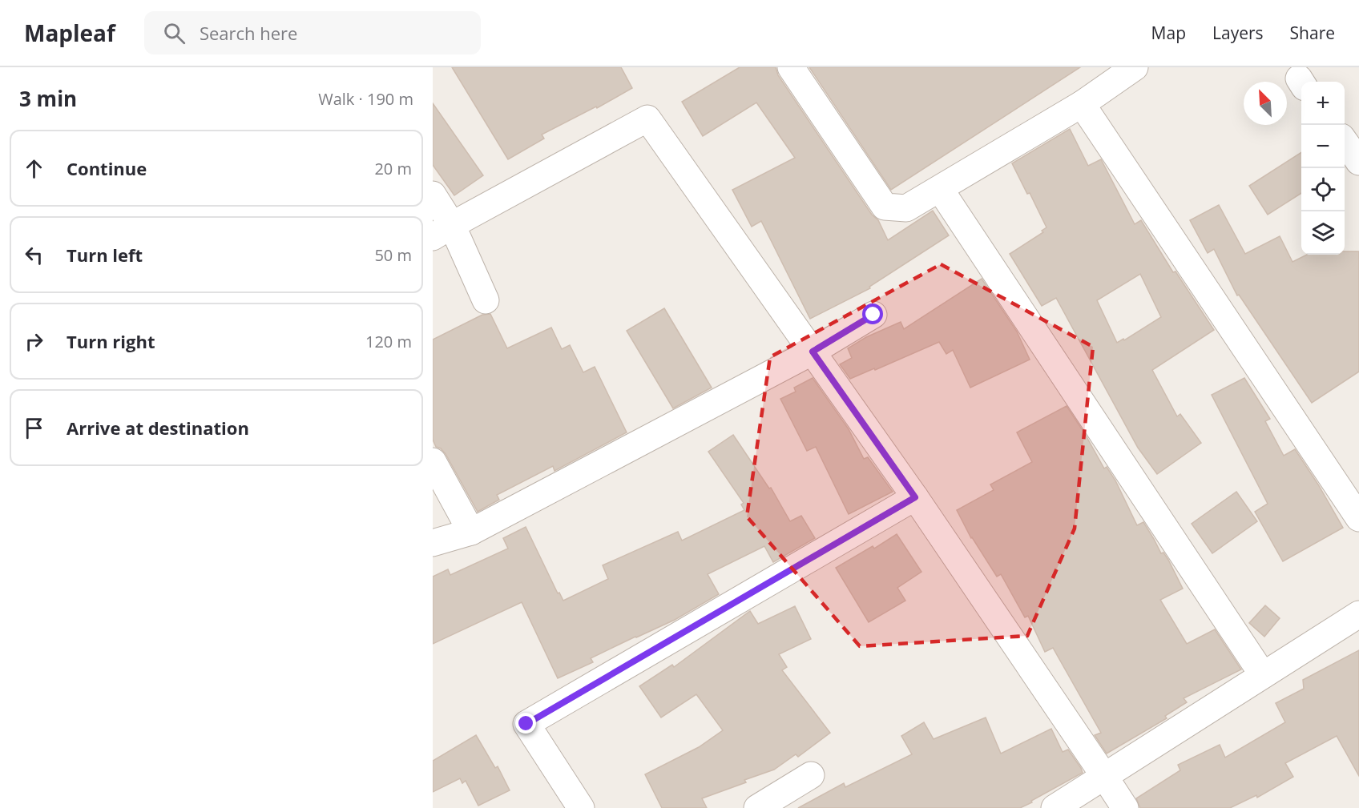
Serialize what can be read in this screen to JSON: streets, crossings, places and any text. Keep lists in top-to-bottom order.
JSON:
{
  "north": "top left",
  "page": {
    "header": "Mapleaf",
    "search": "Search here",
    "nav": ["Map", "Layers", "Share"],
    "heading": ["3 min", "Walk · 190 m"],
    "map_buttons": ["+", "−"],
    "list": [
      ["Continue", "20 m"],
      ["Turn left", "50 m"],
      ["Turn right", "120 m"],
      "Arrive at destination"
    ]
  }
}
